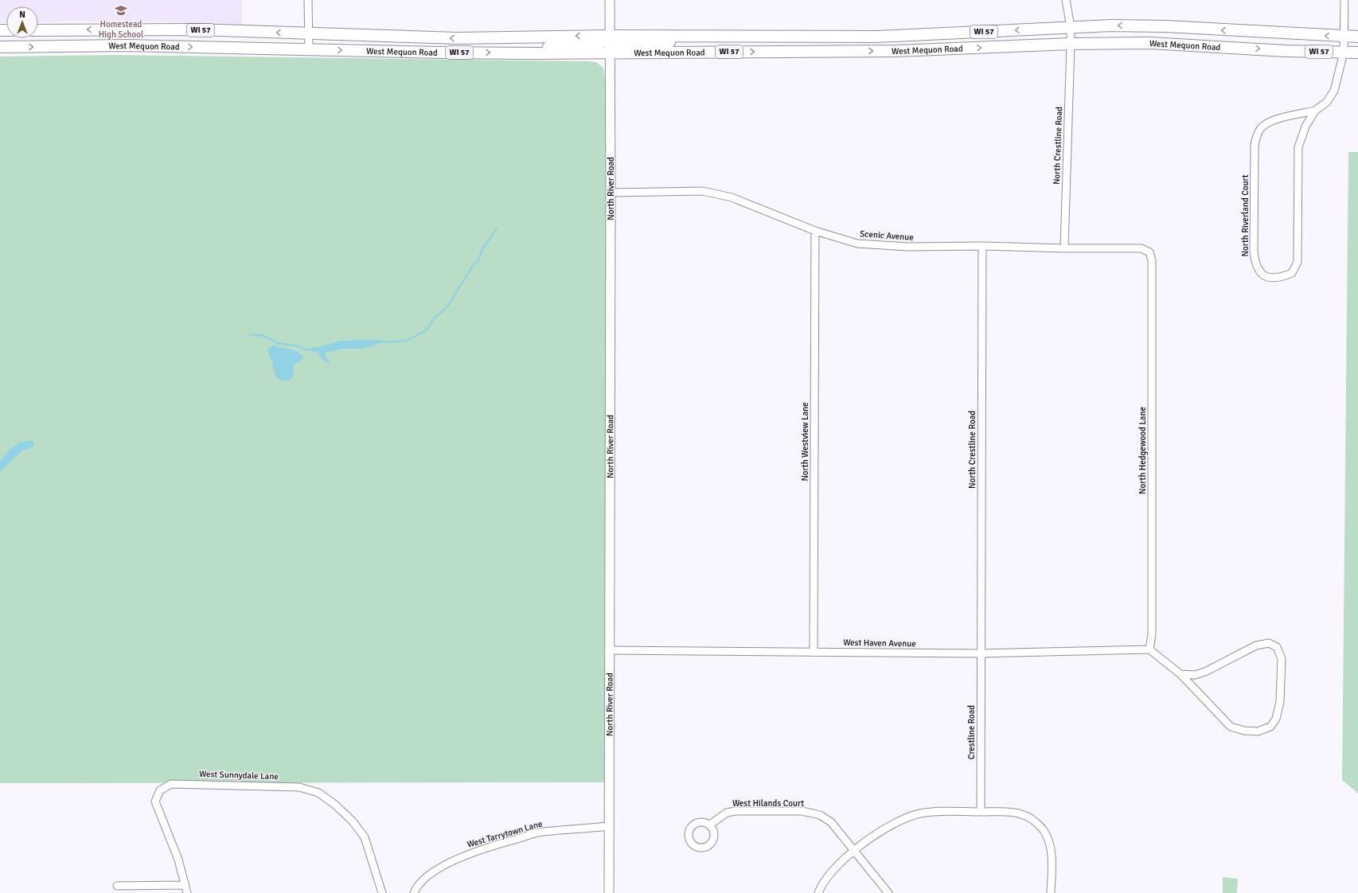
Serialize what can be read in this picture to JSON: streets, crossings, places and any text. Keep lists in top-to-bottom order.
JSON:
{
  "streets": {
    "main road": ["WI 57", "West Mequon Road"],
    "street": [
      "North Crestline Road",
      "North River Road",
      "North Riverland Court",
      "Scenic Avenue",
      "North Westview Lane",
      "North Hedgewood Lane",
      "West Haven Avenue",
      "Crestline Road",
      "West Sunnydale Lane",
      "West Hilands Court",
      "West Tarrytown Lane"
    ]
  },
  "crossings": [
    ["West Mequon Road", "North Crestline Road"],
    ["West Mequon Road", "North River Road"],
    ["West Mequon Road", "North Riverland Court"],
    ["North Crestline Road", "Scenic Avenue"],
    ["North Crestline Road", "West Haven Avenue"],
    ["North Crestline Road", "Crestline Road"],
    ["North River Road", "Scenic Avenue"],
    ["North River Road", "West Haven Avenue"],
    ["North River Road", "West Tarrytown Lane"],
    ["Scenic Avenue", "North Westview Lane"],
    ["Scenic Avenue", "North Hedgewood Lane"],
    ["North Westview Lane", "West Haven Avenue"],
    ["North Hedgewood Lane", "West Haven Avenue"],
    ["West Haven Avenue", "Crestline Road"]
  ],
  "places": {
    "school or university": ["Homestead High School"]
  },
  "north": "top"
}
